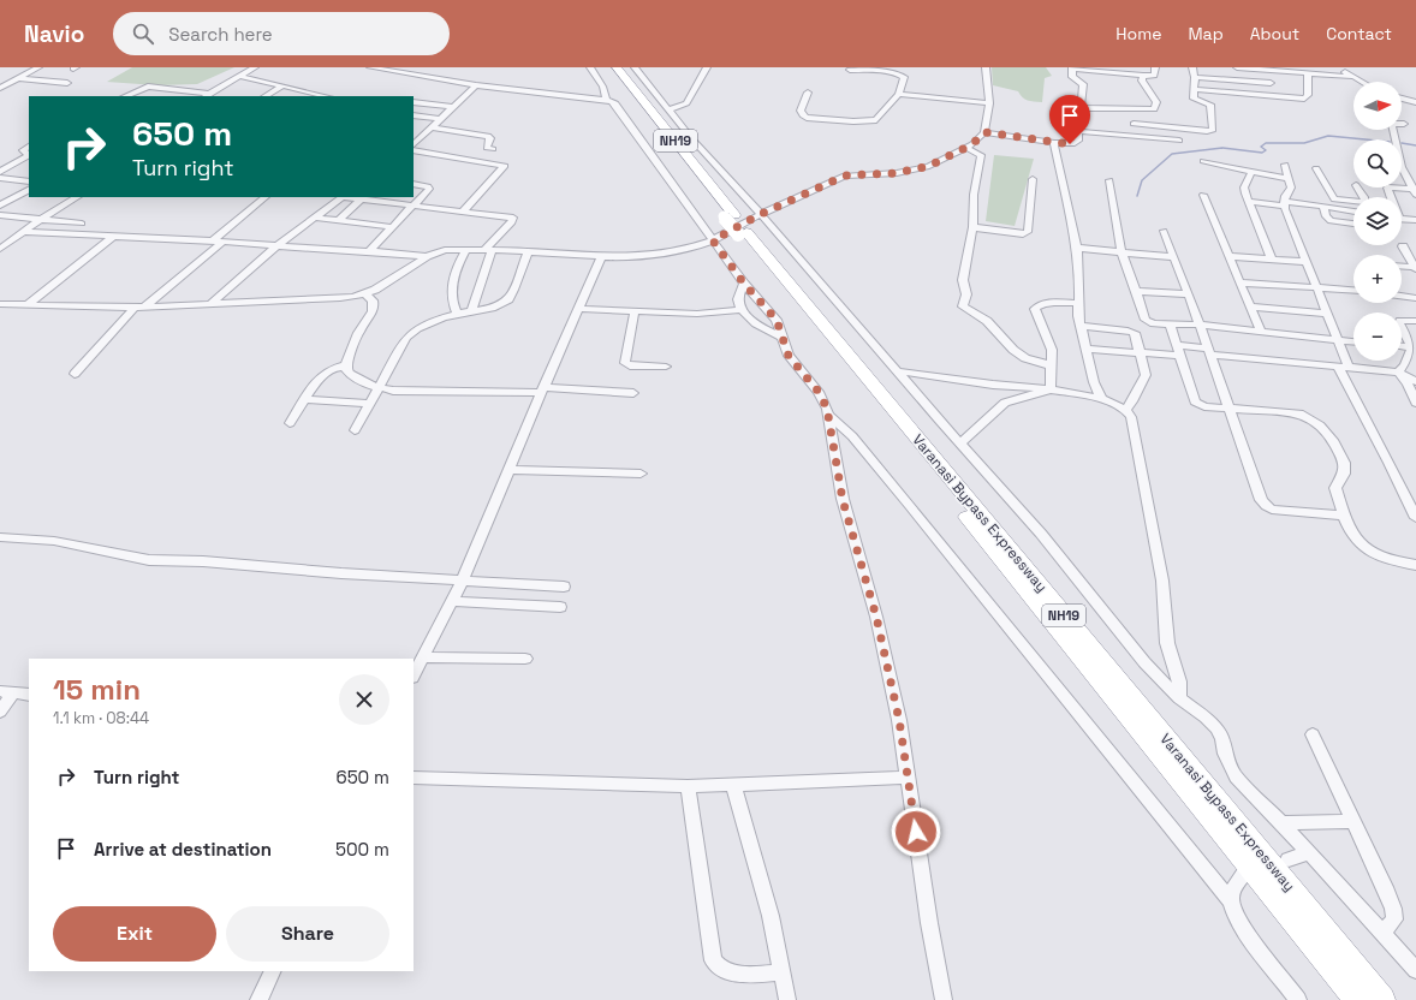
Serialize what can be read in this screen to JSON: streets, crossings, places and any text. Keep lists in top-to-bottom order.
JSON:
{
  "streets": {
    "highway": ["NH19", "Varanasi Bypass Expressway"]
  },
  "north": "right",
  "page": {
    "header": "Navio",
    "search": "Search here",
    "nav": [
      "Home",
      "Map",
      "About",
      "Contact"
    ],
    "map_buttons": ["+", "−"],
    "turn": ["650 m", "Turn right"],
    "heading": ["15 min", "1.1 km · 08:44"],
    "list": [
      {
        "name": "Turn right",
        "value": "650 m"
      },
      {
        "name": "Arrive at destination",
        "value": "500 m"
      }
    ],
    "buttons": ["Exit", "Share"]
  }
}
